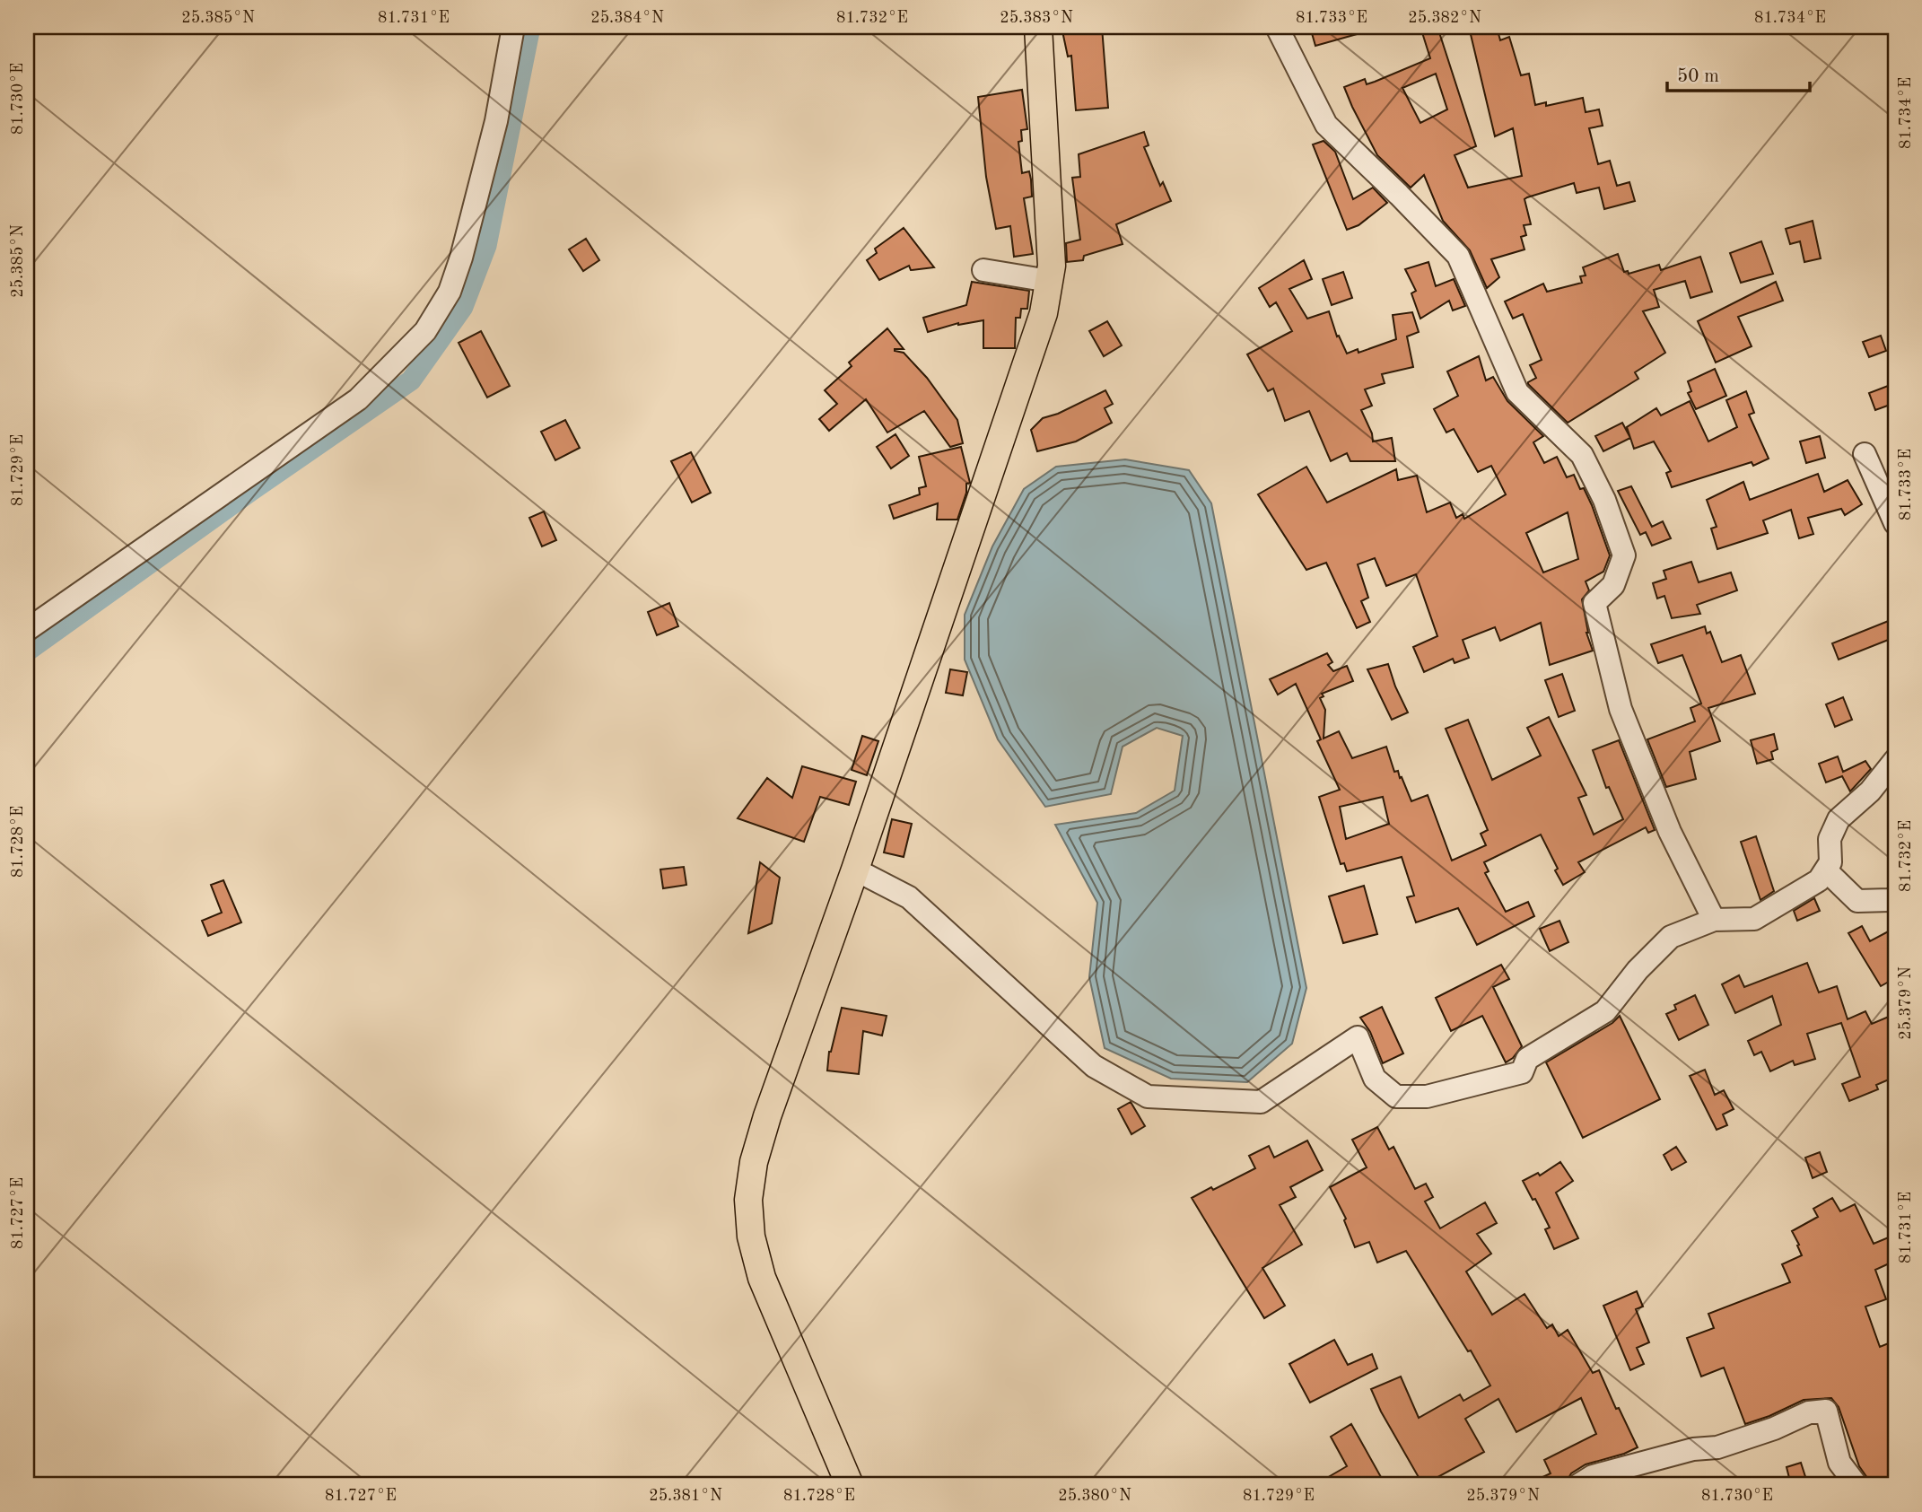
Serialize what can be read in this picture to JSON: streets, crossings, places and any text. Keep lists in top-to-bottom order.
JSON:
{
  "scale_bar": "50 m",
  "coordinates": [
    "25.385°N",
    "81.731°E",
    "25.384°N",
    "81.732°E",
    "25.383°N",
    "81.733°E",
    "25.382°N",
    "81.734°E",
    "81.730°E",
    "81.729°E",
    "81.728°E",
    "25.379°N",
    "81.727°E",
    "25.381°N",
    "25.380°N"
  ]
}
